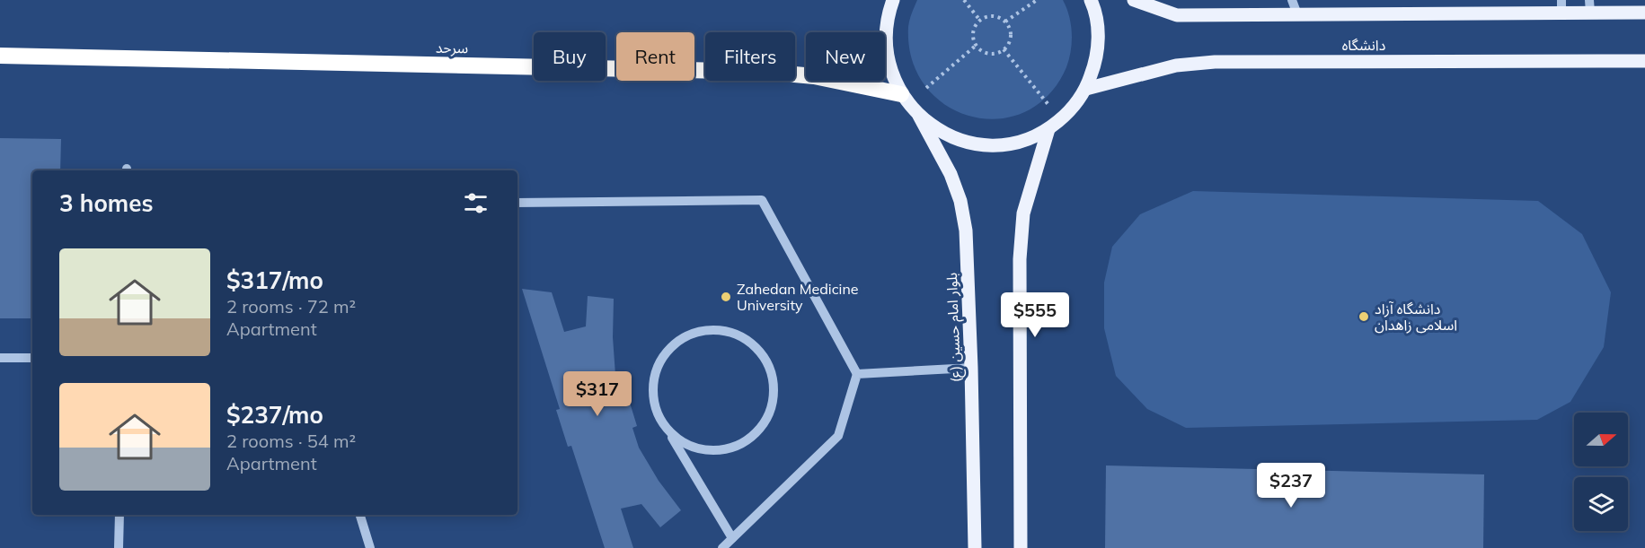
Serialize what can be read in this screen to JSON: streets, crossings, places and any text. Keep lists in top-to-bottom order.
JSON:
{
  "streets": {
    "highway": ["سرحد"],
    "main road": ["دانشگاه", "بلوار امام حسین (ع)"]
  },
  "places": ["Zahedan Medicine University", "دانشگاه آزاد اسلامی زاهدان"],
  "north": "right",
  "page": {
    "chip": [
      "Buy",
      "Rent",
      "Filters",
      "New"
    ],
    "heading": "3 homes",
    "list": [
      {
        "name": "$317/mo",
        "note": "2 rooms · 72 m² · Apartment"
      },
      {
        "name": "$237/mo",
        "note": "2 rooms · 54 m² · Apartment"
      }
    ],
    "price": ["$555", "$317", "$237"]
  }
}
